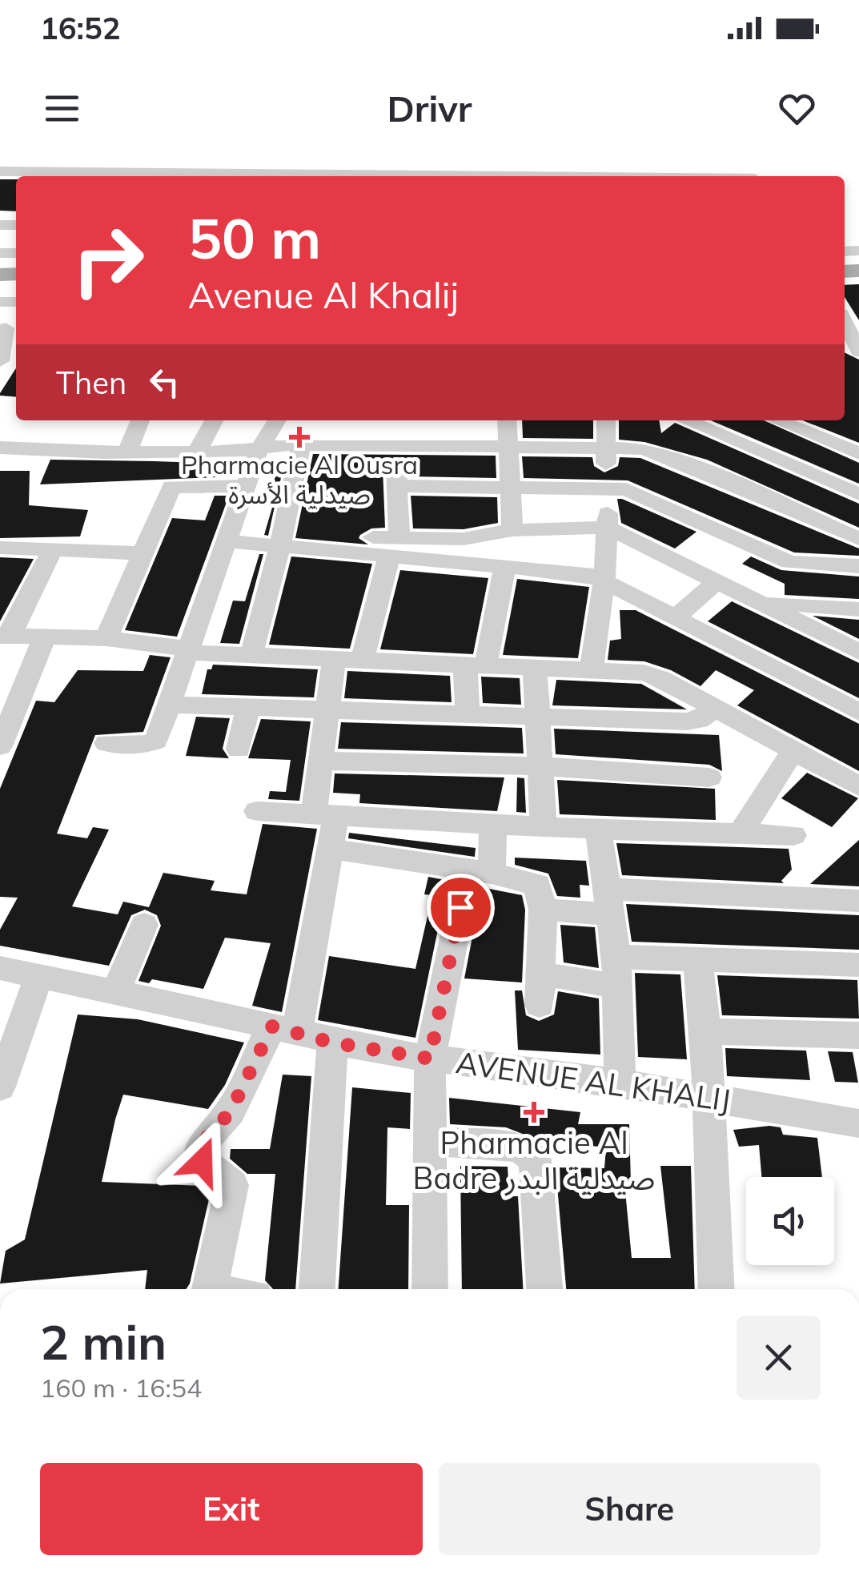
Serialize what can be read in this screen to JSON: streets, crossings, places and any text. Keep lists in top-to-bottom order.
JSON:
{
  "streets": {
    "street": ["AVENUE AL KHALIJ"]
  },
  "places": {
    "health": ["Pharmacie Al Ousra صيدلية الأسرة", "Pharmacie Al Badre صيدلية البدر"]
  },
  "page": {
    "status": "16:52",
    "header": "Drivr",
    "turn": ["50 m", "Avenue Al Khalij"],
    "then": "Then",
    "heading": ["2 min", "160 m · 16:54"],
    "buttons": ["Exit", "Share"]
  }
}
